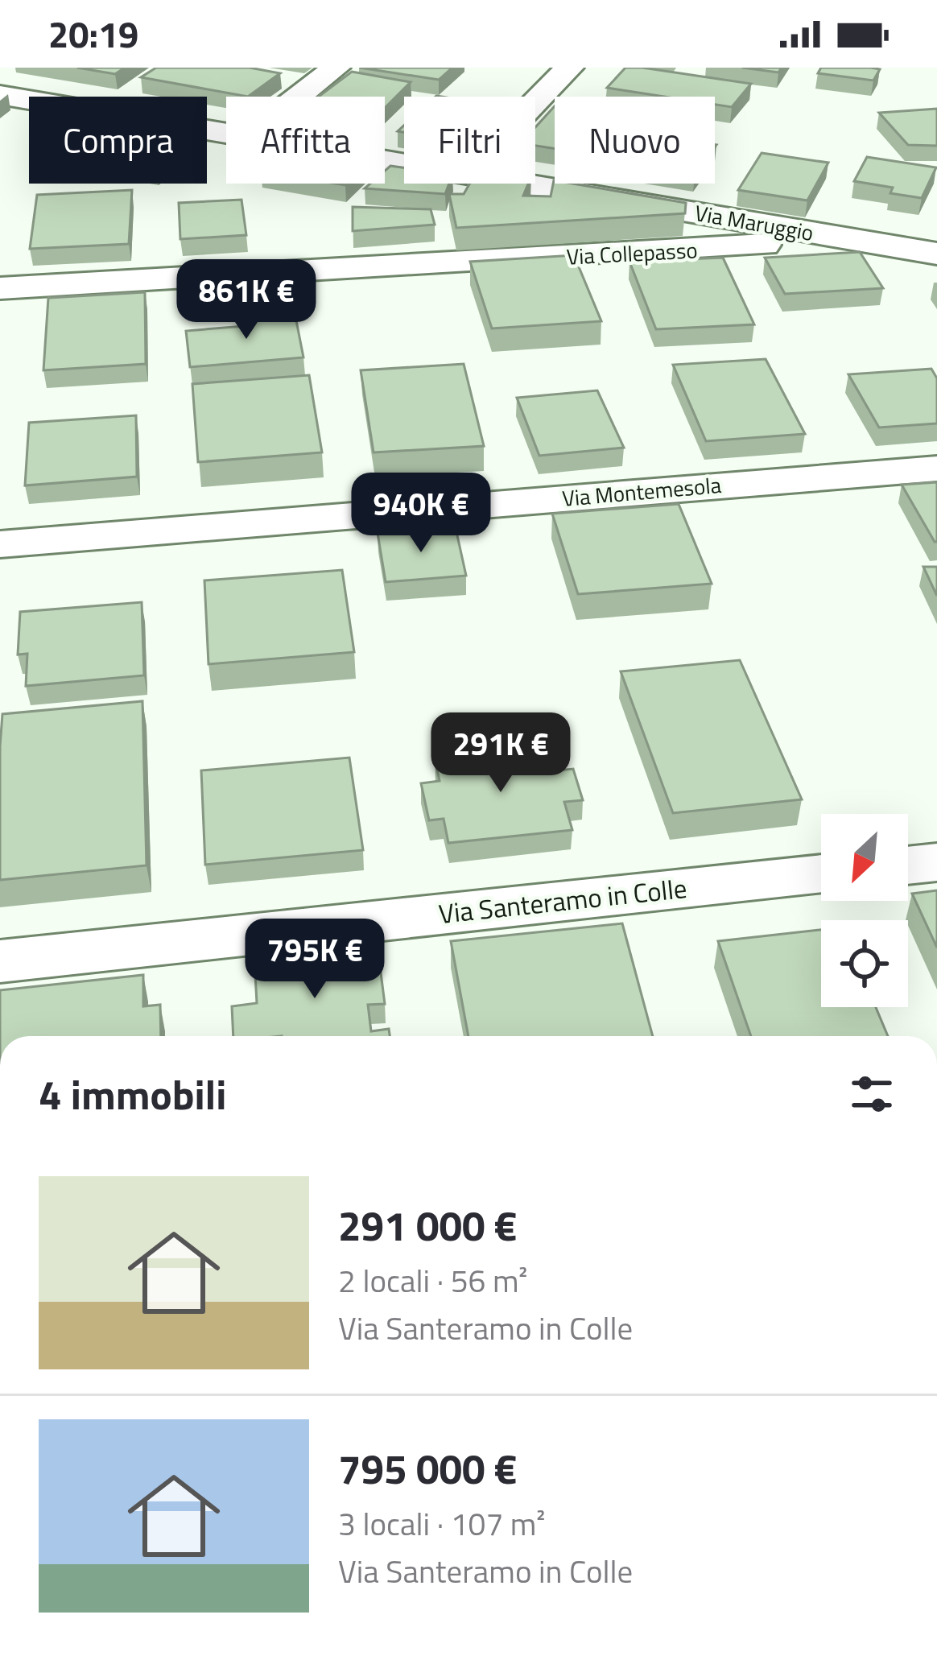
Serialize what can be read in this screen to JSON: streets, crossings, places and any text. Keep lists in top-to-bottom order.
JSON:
{
  "streets": {
    "street": [
      "Via Maruggio",
      "Via Collepasso",
      "Via Montemesola",
      "Via Santeramo in Colle"
    ]
  },
  "crossings": [
    ["Via Maruggio", "Via Collepasso"]
  ],
  "north": "bottom left",
  "page": {
    "status": "20:19",
    "chip": [
      "Compra",
      "Affitta",
      "Filtri",
      "Nuovo"
    ],
    "price": [
      "861K €",
      "940K €",
      "291K €",
      "795K €"
    ],
    "heading": "4 immobili",
    "list": [
      {
        "name": "291 000 €",
        "note": "2 locali · 56 m² · Via Santeramo in Colle"
      },
      {
        "name": "795 000 €",
        "note": "3 locali · 107 m² · Via Santeramo in Colle"
      }
    ]
  }
}
